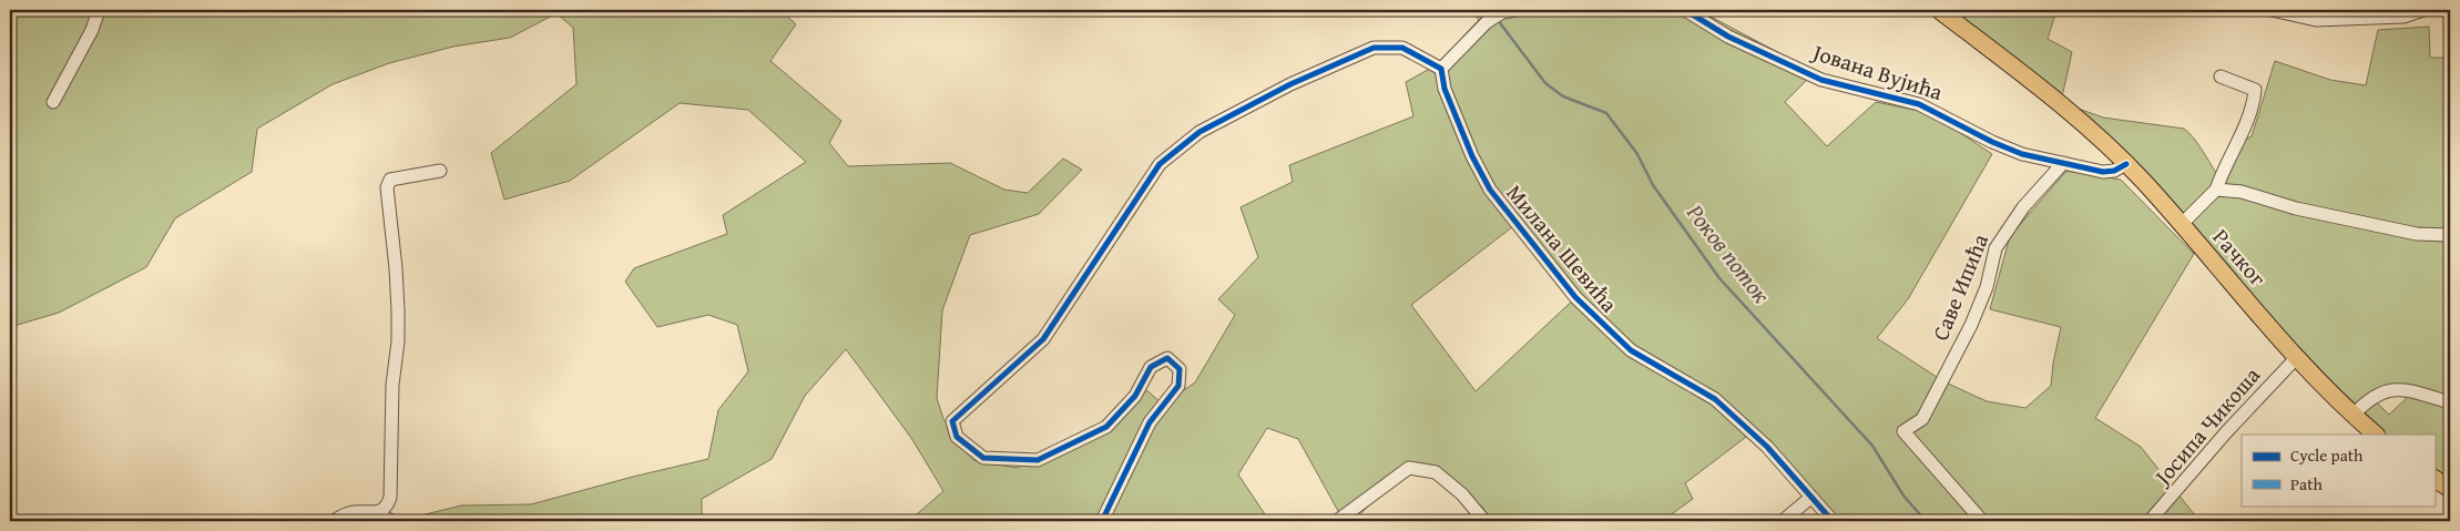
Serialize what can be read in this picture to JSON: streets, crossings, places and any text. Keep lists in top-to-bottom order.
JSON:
{
  "streets": {
    "main road": ["Рачког"],
    "street": [
      "Јована Вујића",
      "Милана Шевића",
      "Саве Ипића",
      "Јосипа Чикоша"
    ]
  },
  "crossings": [
    ["Јована Вујића", "Рачког"],
    ["Јована Вујића", "Саве Ипића"],
    ["Рачког", "Јосипа Чикоша"]
  ],
  "water": ["Роков поток"],
  "legend": ["Cycle path", "Path"]
}
